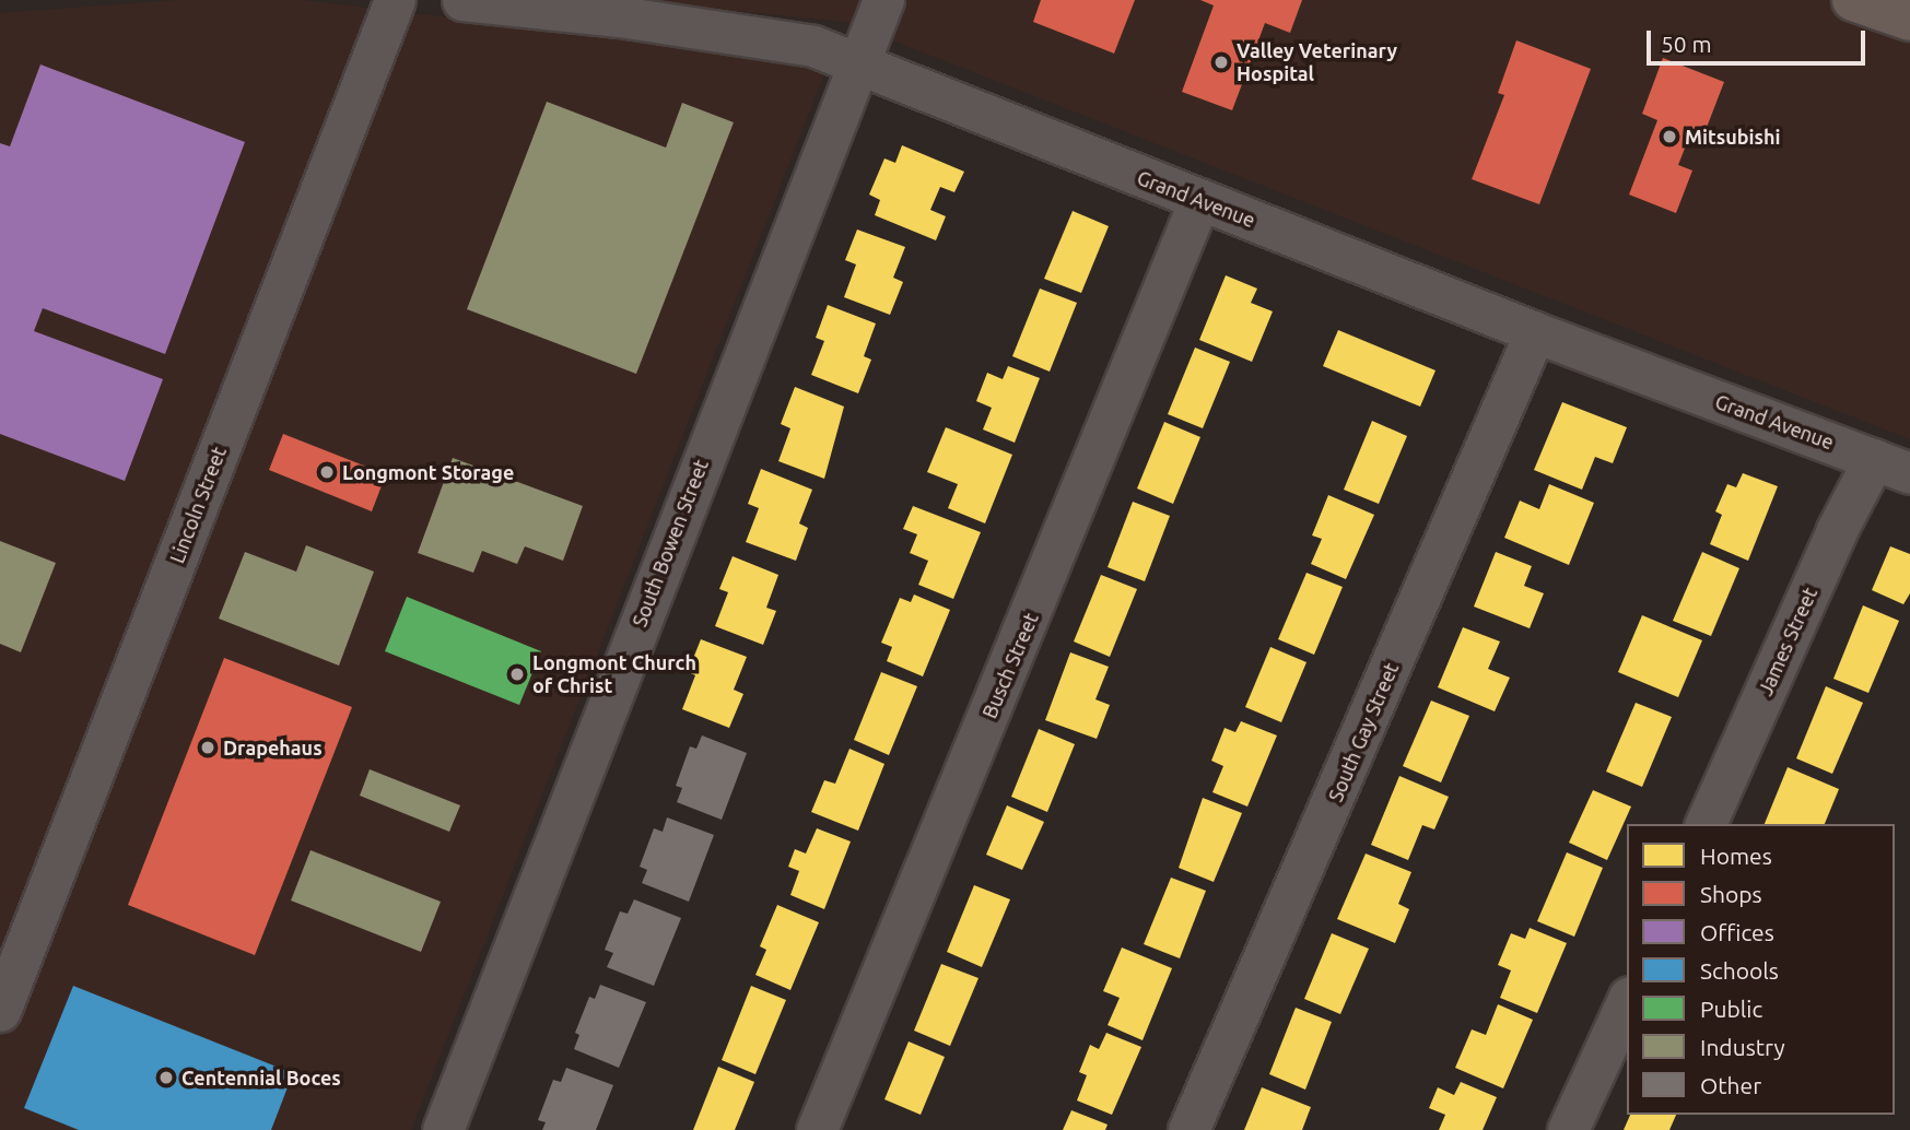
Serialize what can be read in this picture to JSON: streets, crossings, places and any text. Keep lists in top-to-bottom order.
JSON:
{
  "streets": {
    "street": [
      "Grand Avenue",
      "Lincoln Street",
      "South Bowen Street",
      "James Street",
      "Busch Street",
      "South Gay Street"
    ]
  },
  "crossings": [
    ["Grand Avenue", "South Bowen Street"],
    ["Grand Avenue", "James Street"],
    ["Grand Avenue", "Busch Street"],
    ["Grand Avenue", "South Gay Street"]
  ],
  "places": [
    "Valley Veterinary Hospital",
    "Mitsubishi",
    "Longmont Storage",
    "Longmont Church of Christ",
    "Drapehaus",
    "Centennial Boces"
  ],
  "legend": [
    "Homes",
    "Shops",
    "Offices",
    "Schools",
    "Public",
    "Industry",
    "Other"
  ],
  "scale_bar": "50 m"
}
